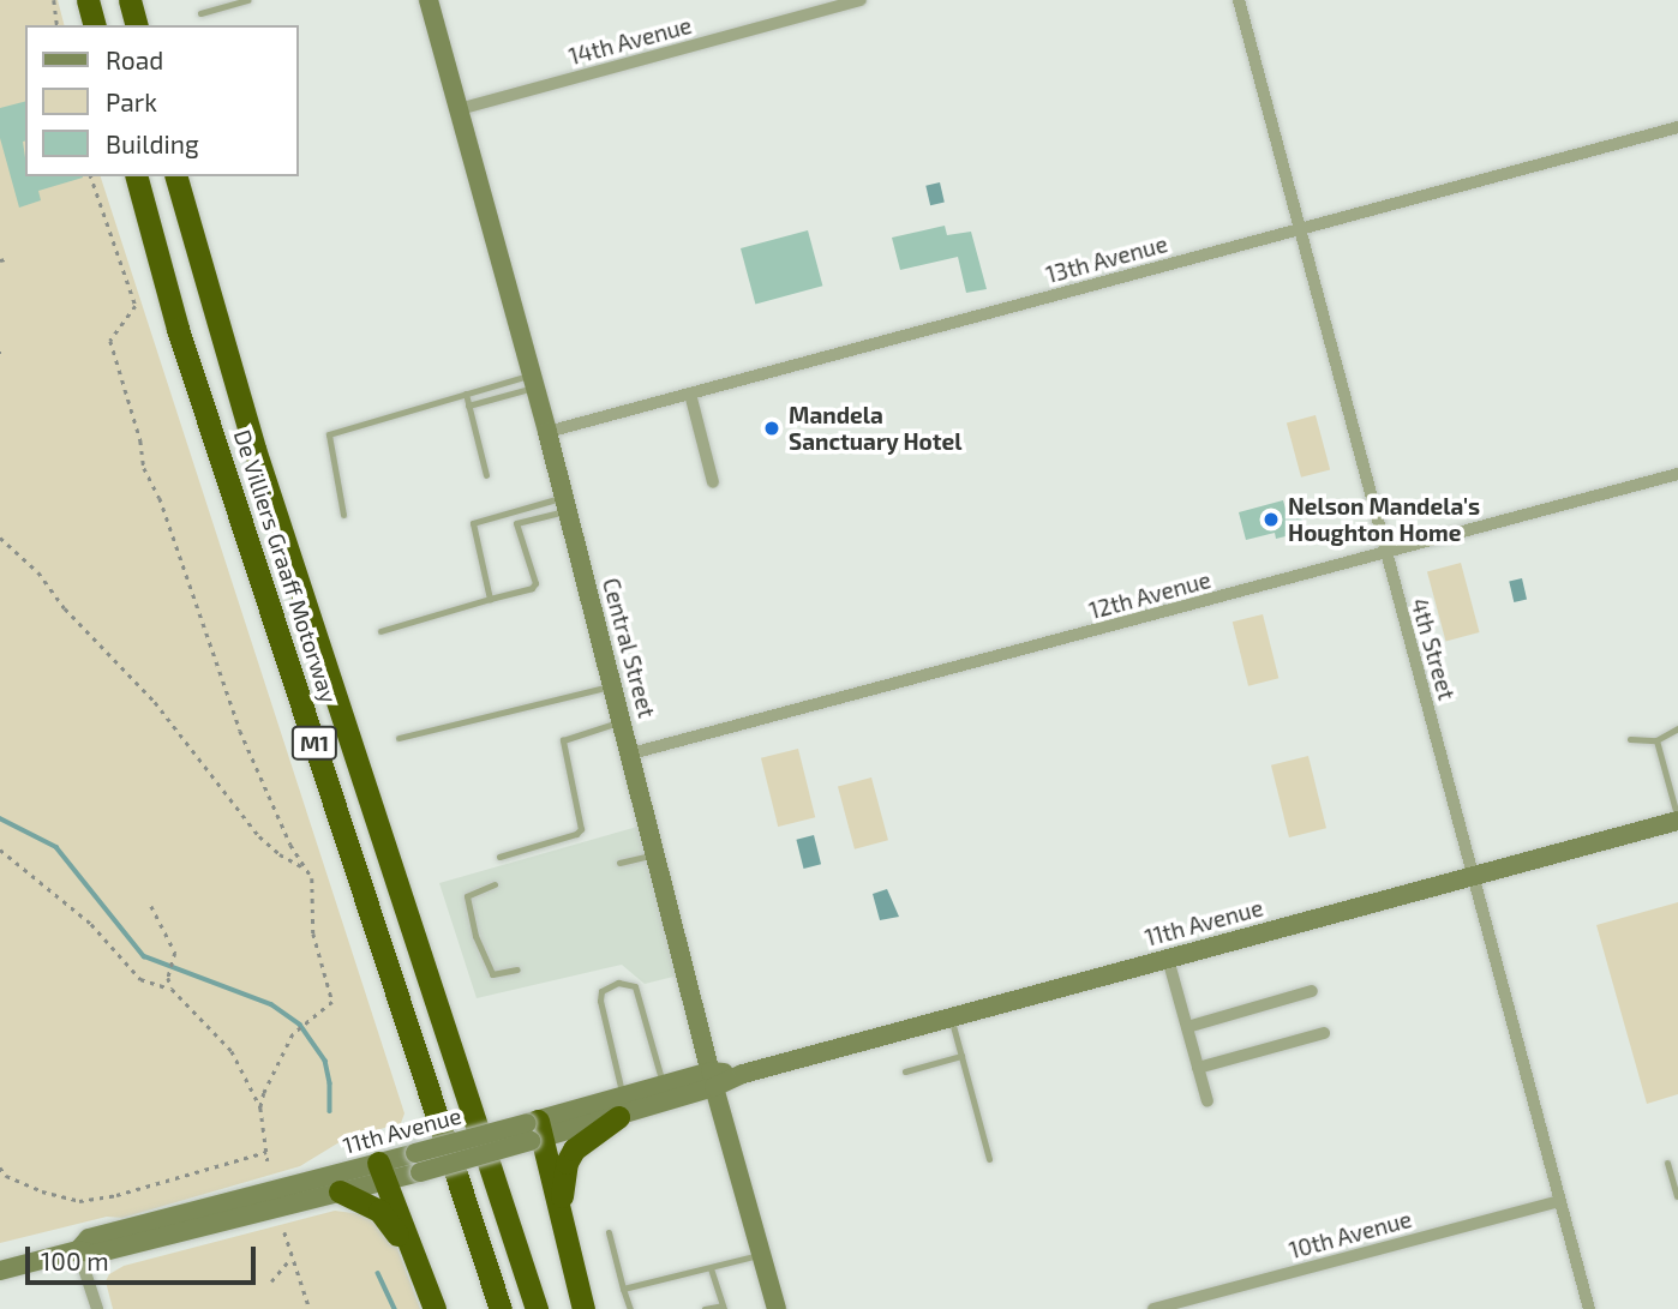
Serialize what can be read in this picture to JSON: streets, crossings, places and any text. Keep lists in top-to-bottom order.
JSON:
{
  "streets": {
    "highway": ["De Villiers Graaff Motorway", "M1"],
    "main road": ["Central Street", "11th Avenue"],
    "street": [
      "14th Avenue",
      "13th Avenue",
      "12th Avenue",
      "4th Street",
      "10th Avenue"
    ]
  },
  "crossings": [
    ["14th Avenue", "Central Street"],
    ["13th Avenue", "Central Street"],
    ["13th Avenue", "4th Street"],
    ["12th Avenue", "Central Street"],
    ["12th Avenue", "4th Street"],
    ["Central Street", "11th Avenue"],
    ["4th Street", "11th Avenue"],
    ["4th Street", "10th Avenue"]
  ],
  "places": ["Mandela Sanctuary Hotel", "Nelson Mandela's Houghton Home"],
  "legend": ["Road", "Park", "Building"],
  "scale_bar": "100 m"
}
